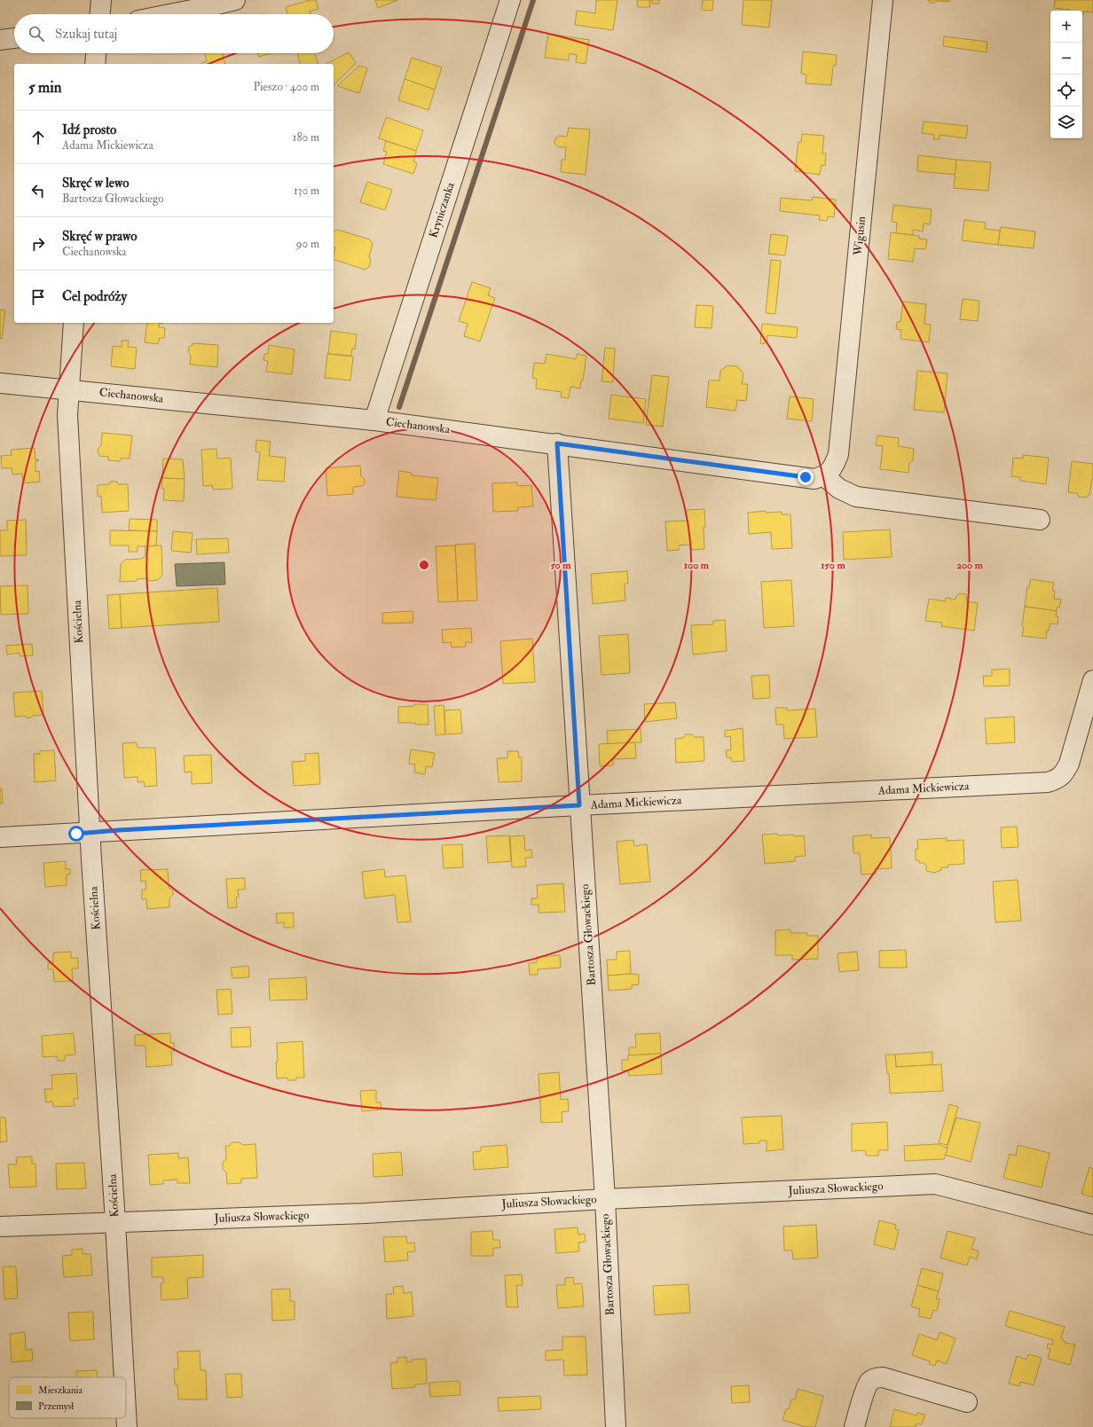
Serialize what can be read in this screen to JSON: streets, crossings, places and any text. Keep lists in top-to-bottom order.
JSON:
{
  "streets": {
    "street": [
      "Kryniczanka",
      "Wigusin",
      "Ciechanowska",
      "Kościelna",
      "Adama Mickiewicza",
      "Bartosza Głowackiego",
      "Juliusza Słowackiego"
    ]
  },
  "crossings": [
    ["Kryniczanka", "Ciechanowska"],
    ["Wigusin", "Ciechanowska"],
    ["Ciechanowska", "Kościelna"],
    ["Ciechanowska", "Bartosza Głowackiego"],
    ["Kościelna", "Adama Mickiewicza"],
    ["Kościelna", "Juliusza Słowackiego"],
    ["Adama Mickiewicza", "Bartosza Głowackiego"],
    ["Bartosza Głowackiego", "Juliusza Słowackiego"]
  ],
  "legend": ["Mieszkania", "Przemysł"],
  "page": {
    "map_buttons": ["+", "−"],
    "search": "Szukaj tutaj",
    "heading": ["5 min", "Pieszo · 400 m"],
    "list": [
      ["Idź prosto", "Adama Mickiewicza", "180 m"],
      ["Skręć w lewo", "Bartosza Głowackiego", "130 m"],
      ["Skręć w prawo", "Ciechanowska", "90 m"],
      "Cel podróży"
    ]
  },
  "rings": [
    "50 m",
    "100 m",
    "150 m",
    "200 m"
  ]
}
